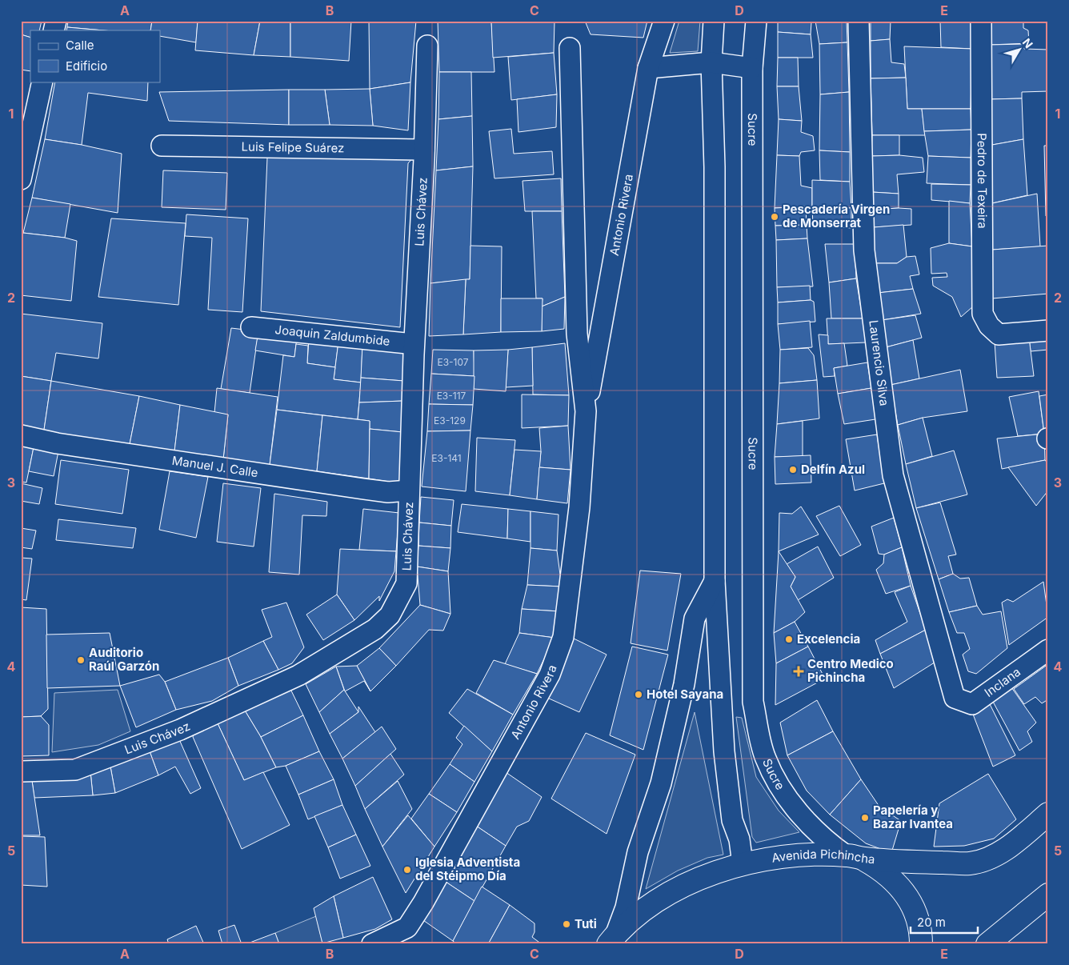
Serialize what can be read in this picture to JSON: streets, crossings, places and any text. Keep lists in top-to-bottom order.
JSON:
{
  "streets": {
    "main road": ["Avenida Pichincha"],
    "street": [
      "Sucre",
      "Luis Felipe Suárez",
      "Pedro de Texeira",
      "Luis Chávez",
      "Antonio Rivera",
      "Joaquin Zaldumbide",
      "Laurencio Silva",
      "Manuel J. Calle",
      "Inclana"
    ]
  },
  "crossings": [
    ["Sucre", "Avenida Pichincha"],
    ["Luis Felipe Suárez", "Luis Chávez"],
    ["Luis Chávez", "Joaquin Zaldumbide"],
    ["Luis Chávez", "Manuel J. Calle"],
    ["Laurencio Silva", "Inclana"]
  ],
  "places": {
    "other": [
      "Pescadería Virgen de Monserrat",
      "Delfín Azul",
      "Excelencia",
      "Auditorio Raúl Garzón",
      "Hotel Sayana",
      "Papelería y Bazar Ivantea",
      "Iglesia Adventista del Stéipmo Día",
      "Tuti"
    ],
    "health": ["Centro Medico Pichincha"]
  },
  "house_numbers": [
    "E3-107",
    "E3-117",
    "E3-129",
    "E3-141"
  ],
  "legend": ["Calle", "Edificio"],
  "scale_bar": "20 m",
  "north": "top right",
  "grid": {
    "columns": [
      "A",
      "B",
      "C",
      "D",
      "E"
    ],
    "rows": [
      "1",
      "2",
      "3",
      "4",
      "5"
    ]
  }
}
